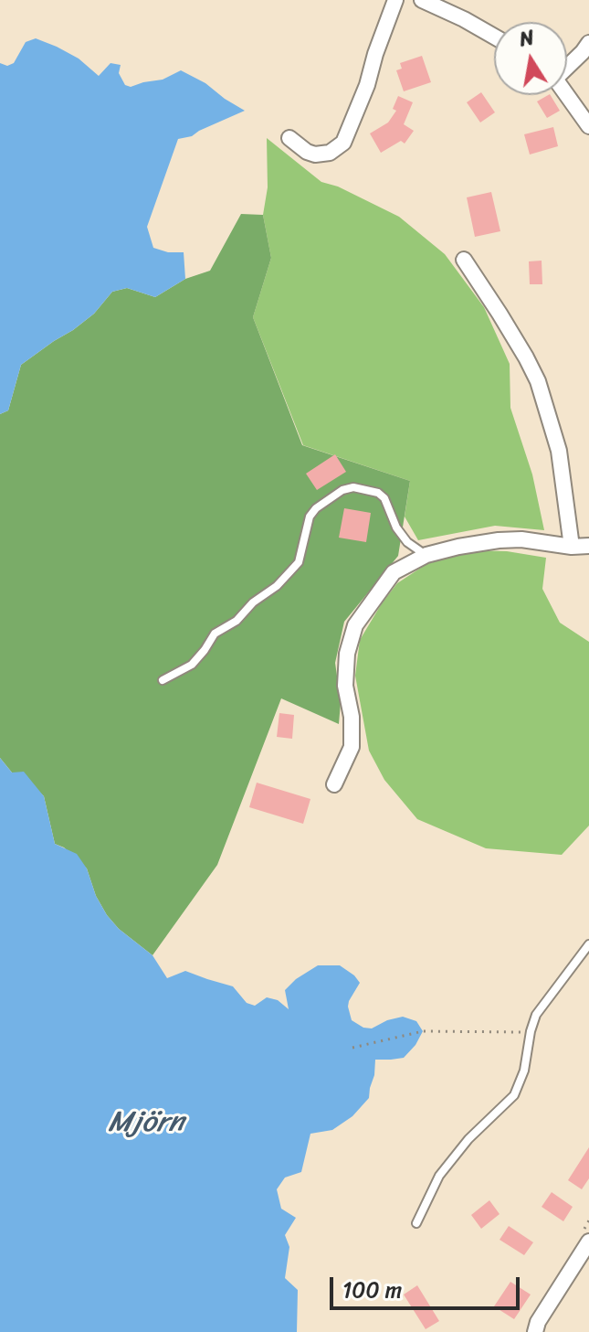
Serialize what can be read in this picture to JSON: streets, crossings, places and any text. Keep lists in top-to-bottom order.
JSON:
{
  "water": ["Mjörn"],
  "scale_bar": "100 m",
  "north": "top"
}
